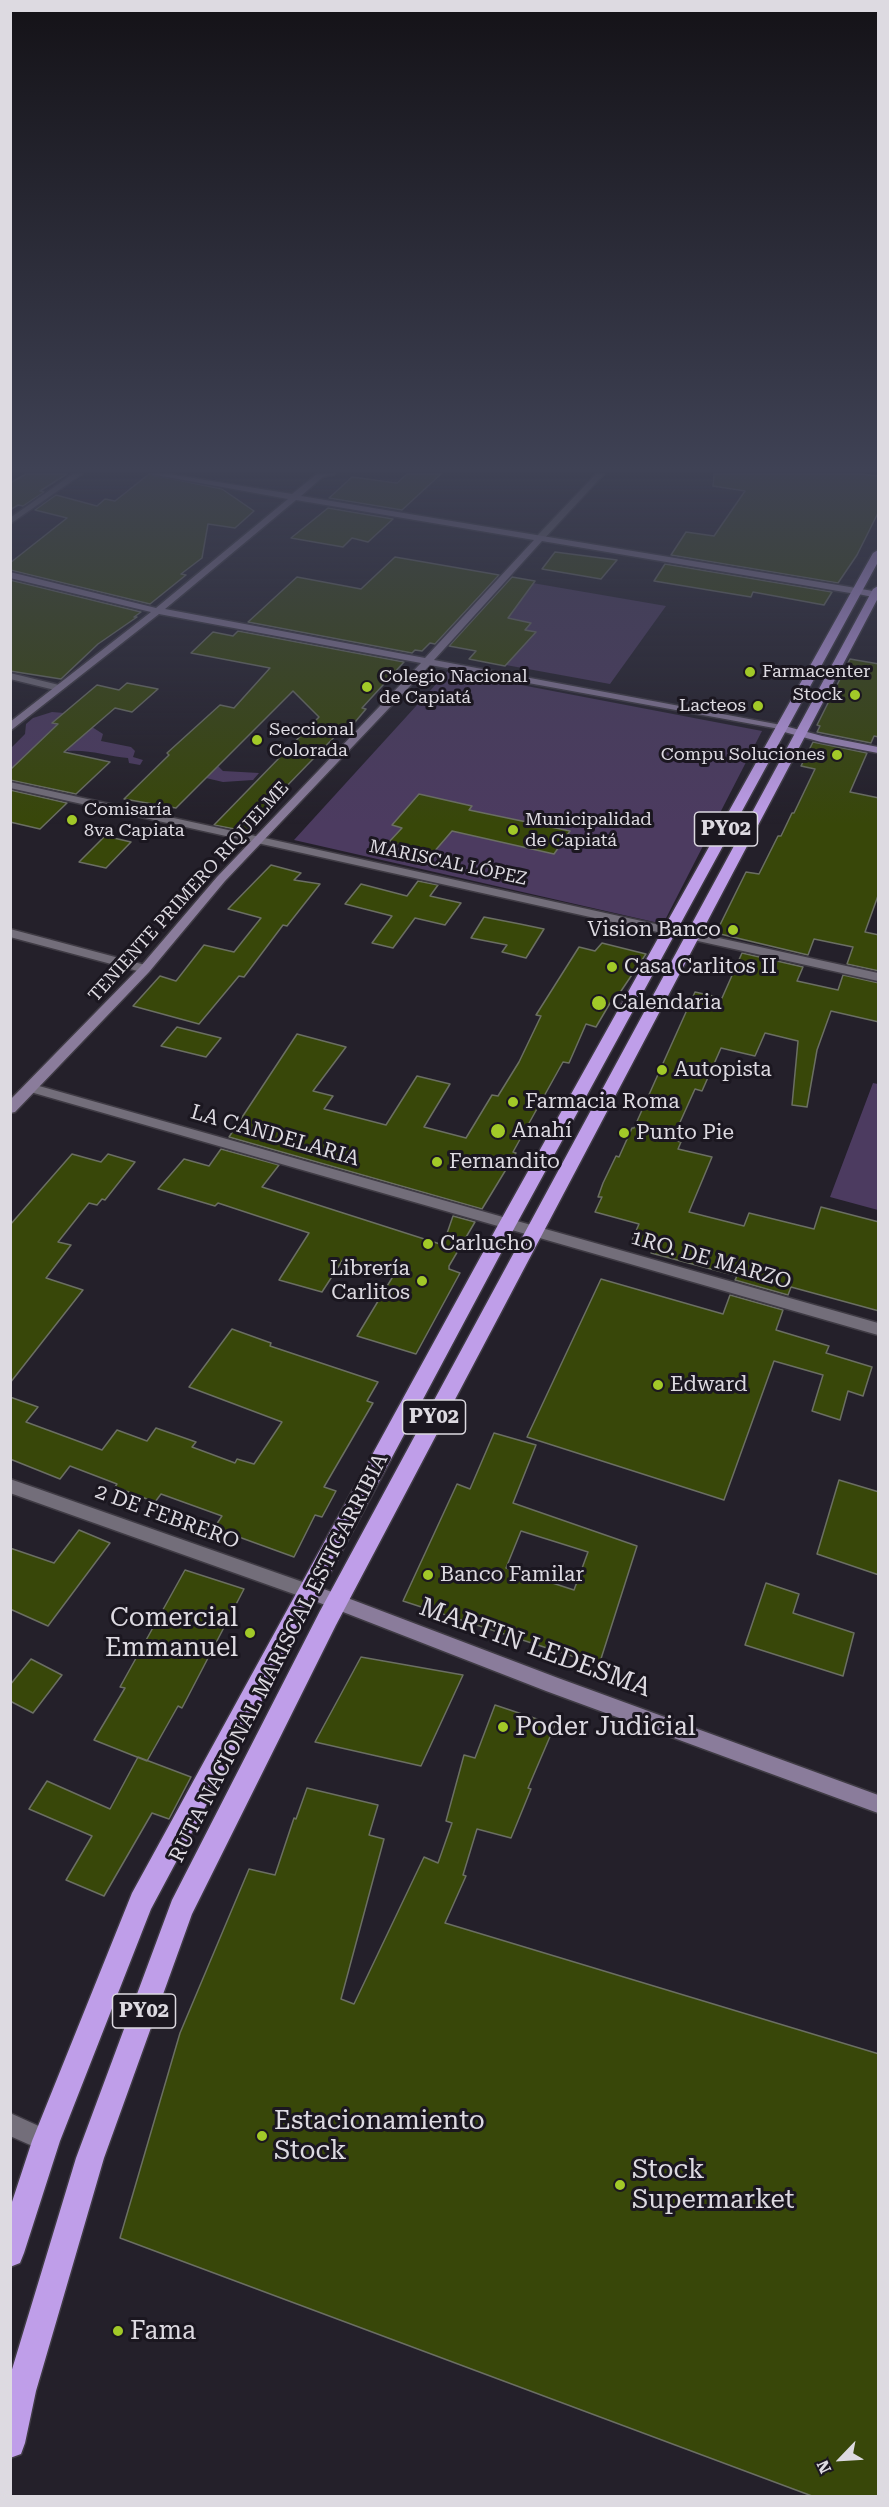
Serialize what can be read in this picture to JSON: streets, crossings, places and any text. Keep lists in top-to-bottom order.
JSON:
{
  "streets": {
    "highway": ["PY02", "RUTA NACIONAL MARISCAL ESTIGARRIBIA"],
    "street": [
      "MARISCAL LÓPEZ",
      "TENIENTE PRIMERO RIQUELME",
      "LA CANDELARIA",
      "1RO. DE MARZO",
      "2 DE FEBRERO",
      "MARTIN LEDESMA"
    ]
  },
  "crossings": [
    ["MARISCAL LÓPEZ", "TENIENTE PRIMERO RIQUELME"],
    ["MARISCAL LÓPEZ", "RUTA NACIONAL MARISCAL ESTIGARRIBIA"],
    ["TENIENTE PRIMERO RIQUELME", "LA CANDELARIA"],
    ["LA CANDELARIA", "1RO. DE MARZO"],
    ["LA CANDELARIA", "RUTA NACIONAL MARISCAL ESTIGARRIBIA"],
    ["1RO. DE MARZO", "RUTA NACIONAL MARISCAL ESTIGARRIBIA"],
    ["2 DE FEBRERO", "MARTIN LEDESMA"],
    ["2 DE FEBRERO", "RUTA NACIONAL MARISCAL ESTIGARRIBIA"],
    ["MARTIN LEDESMA", "RUTA NACIONAL MARISCAL ESTIGARRIBIA"]
  ],
  "places": [
    "Farmacenter",
    "Colegio Nacional de Capiatá",
    "Stock",
    "Lacteos",
    "Seccional Colorada",
    "Compu Soluciones",
    "Comisaría 8va Capiata",
    "Municipalidad de Capiatá",
    "Vision Banco",
    "Casa Carlitos II",
    "Calendaria",
    "Autopista",
    "Farmacia Roma",
    "Anahí",
    "Punto Pie",
    "Fernandito",
    "Carlucho",
    "Librería Carlitos",
    "Edward",
    "Banco Familar",
    "Comercial Emmanuel",
    "Poder Judicial",
    "Estacionamiento Stock",
    "Stock Supermarket",
    "Fama"
  ],
  "north": "bottom left"
}
